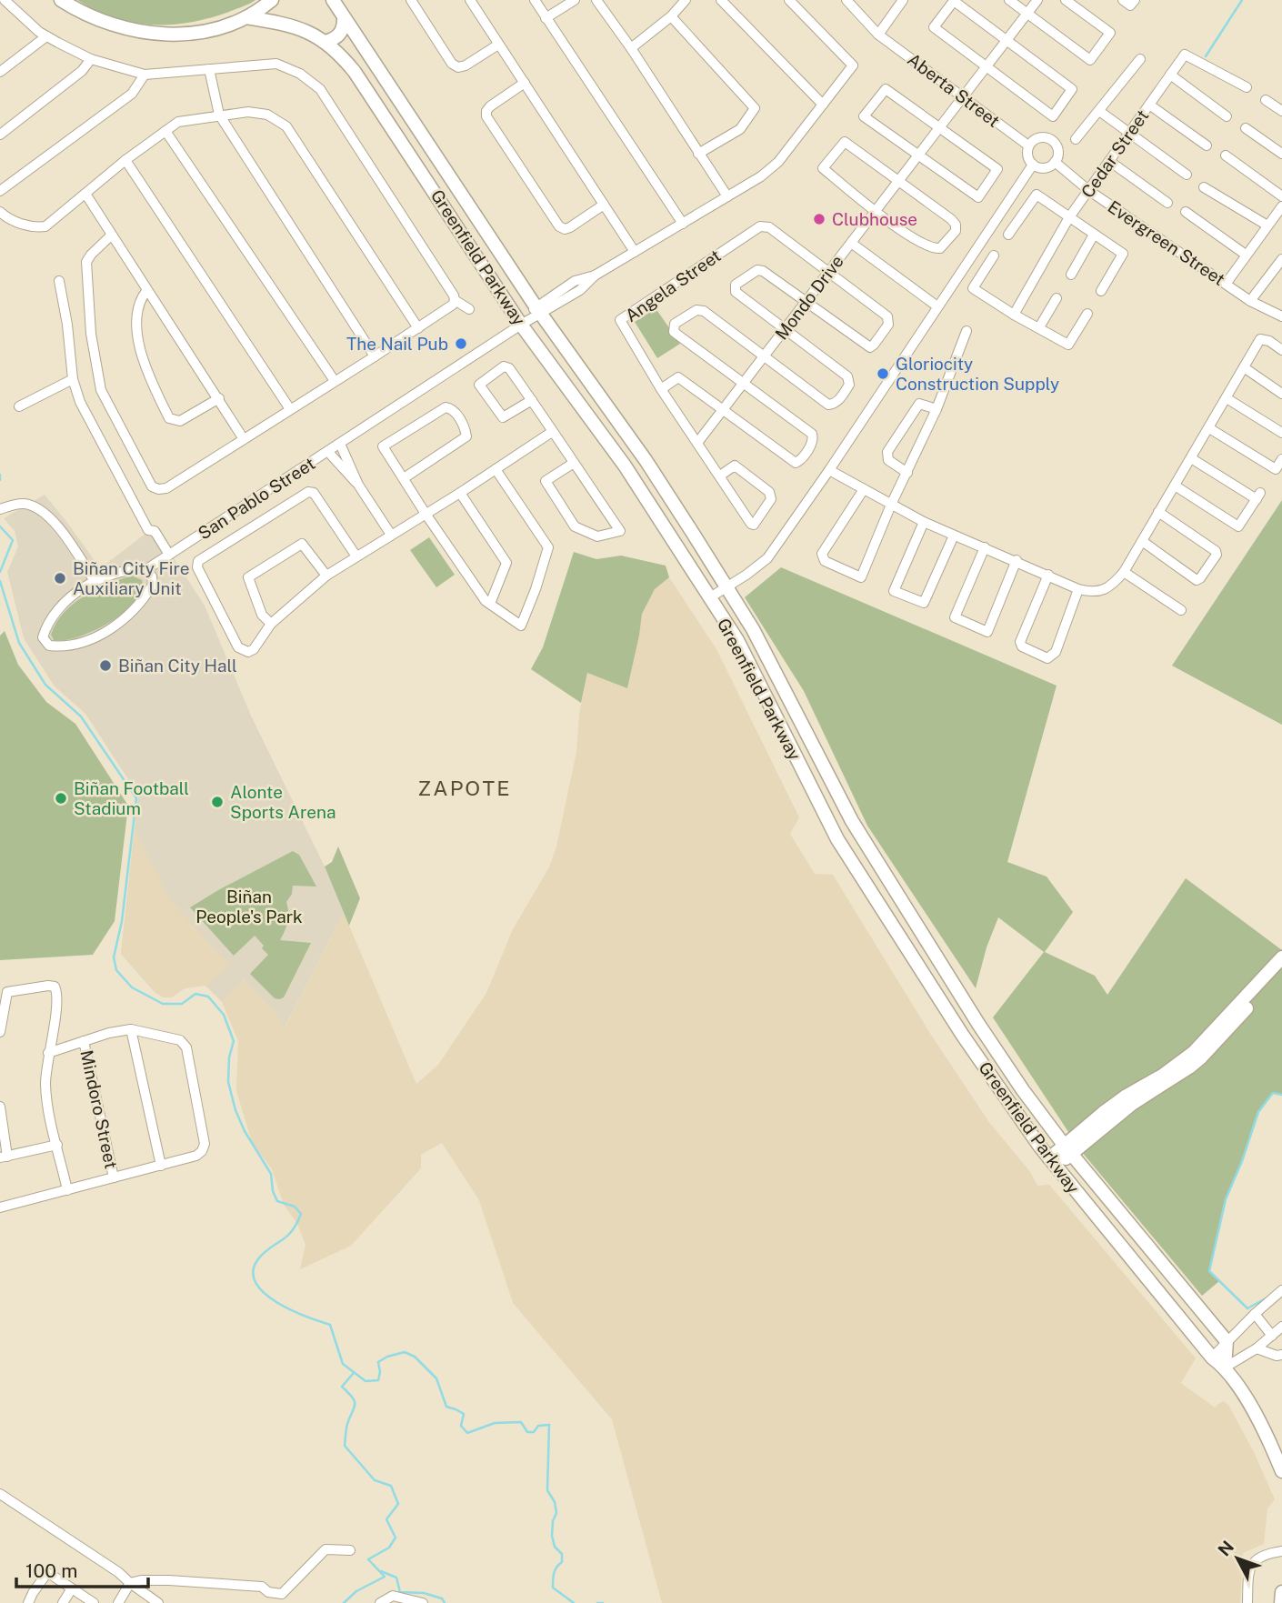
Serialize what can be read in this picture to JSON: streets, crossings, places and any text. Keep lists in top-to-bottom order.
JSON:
{
  "streets": {
    "main road": ["Greenfield Parkway"],
    "street": [
      "Aberta Street",
      "Cedar Street",
      "Evergreen Street",
      "Angela Street",
      "Mondo Drive",
      "San Pablo Street",
      "Mindoro Street"
    ]
  },
  "crossings": [
    ["Aberta Street", "Evergreen Street"],
    ["Aberta Street", "Mondo Drive"],
    ["Cedar Street", "Evergreen Street"],
    ["Greenfield Parkway", "San Pablo Street"],
    ["Angela Street", "Mondo Drive"]
  ],
  "districts": ["ZAPOTE"],
  "parks": ["Biñan People's Park"],
  "places": [
    "Clubhouse",
    "The Nail Pub",
    "Gloriocity Construction Supply",
    "Biñan City Fire Auxiliary Unit",
    "Biñan City Hall",
    "Biñan Football Stadium",
    "Alonte Sports Arena"
  ],
  "scale_bar": "100 m",
  "north": "top left"
}
